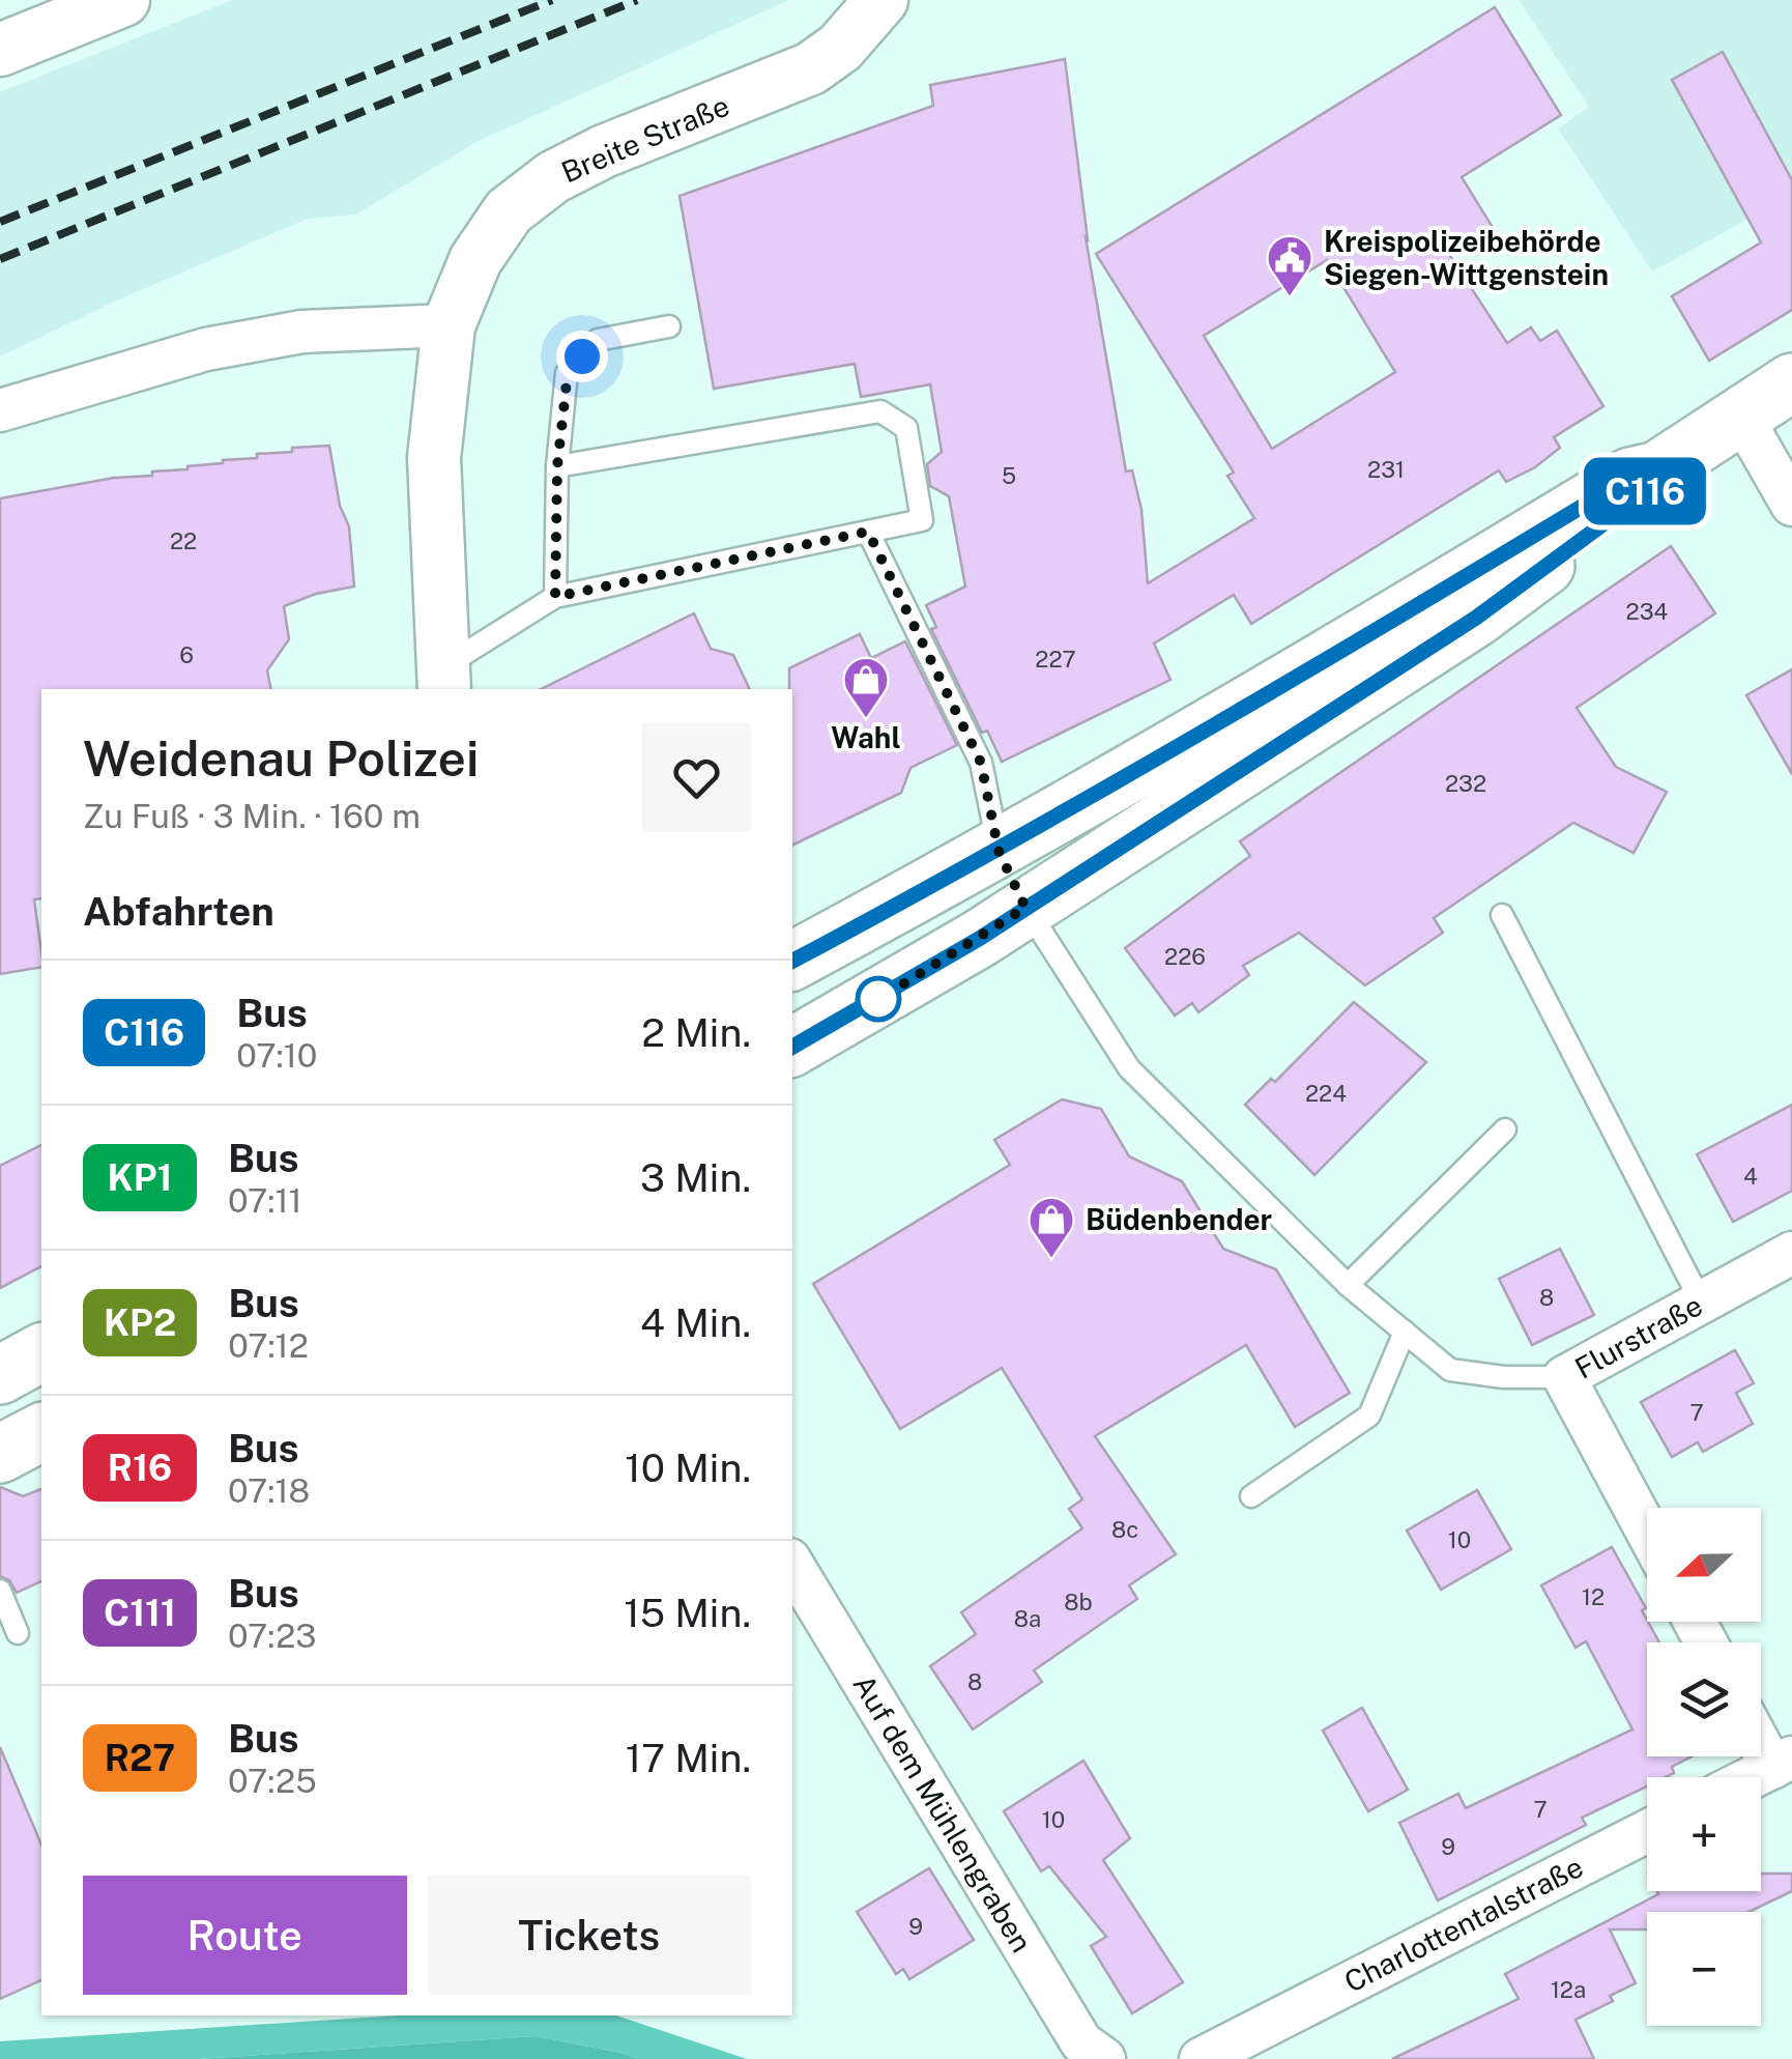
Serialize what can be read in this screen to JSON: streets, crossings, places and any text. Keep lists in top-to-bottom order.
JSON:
{
  "streets": {
    "street": [
      "Breite Straße",
      "Flurstraße",
      "Auf dem Mühlengraben",
      "Charlottentalstraße"
    ]
  },
  "places": {
    "public building": ["Kreispolizeibehörde Siegen-Wittgenstein"],
    "shop": ["Wahl", "Büdenbender"]
  },
  "lines": ["bus line C116"],
  "house_numbers": [
    "231",
    "5",
    "22",
    "234",
    "6",
    "227",
    "232",
    "226",
    "224",
    "4",
    "8",
    "7",
    "8c",
    "10",
    "12",
    "8b",
    "8a",
    "8",
    "7",
    "10",
    "9",
    "9",
    "12a"
  ],
  "north": "left",
  "page": {
    "on_map": "C116",
    "heading": [
      ["Weidenau Polizei", "Zu Fuß · 3 Min. · 160 m"],
      "Abfahrten"
    ],
    "list": [
      {
        "mark": "C116",
        "name": "Bus",
        "note": "07:10",
        "value": "2 Min."
      },
      {
        "mark": "KP1",
        "name": "Bus",
        "note": "07:11",
        "value": "3 Min."
      },
      {
        "mark": "KP2",
        "name": "Bus",
        "note": "07:12",
        "value": "4 Min."
      },
      {
        "mark": "R16",
        "name": "Bus",
        "note": "07:18",
        "value": "10 Min."
      },
      {
        "mark": "C111",
        "name": "Bus",
        "note": "07:23",
        "value": "15 Min."
      },
      {
        "mark": "R27",
        "name": "Bus",
        "note": "07:25",
        "value": "17 Min."
      }
    ],
    "map_buttons": ["+", "−"],
    "buttons": ["Route", "Tickets"]
  }
}
